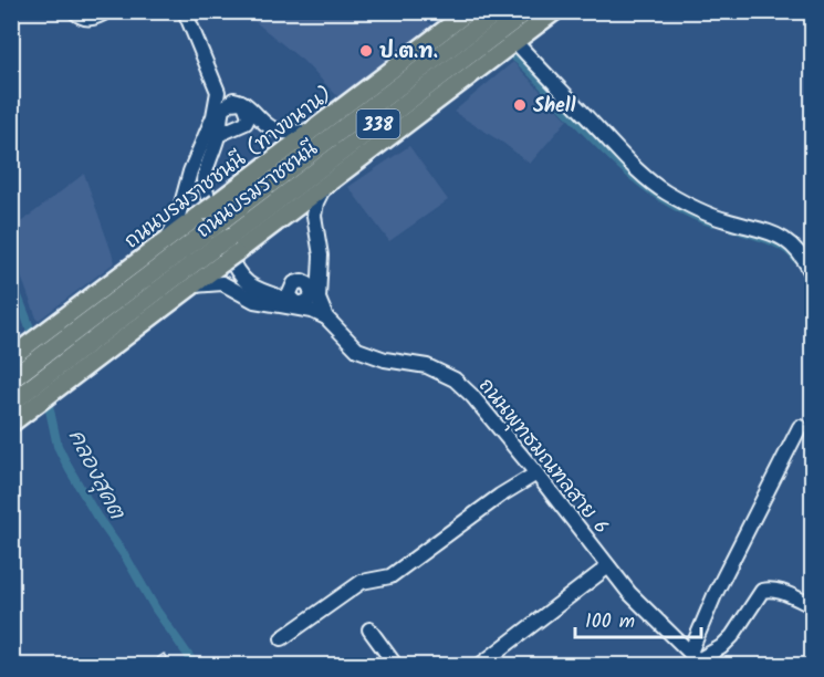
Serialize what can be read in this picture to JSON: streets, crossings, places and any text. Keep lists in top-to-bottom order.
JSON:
{
  "streets": {
    "highway": ["338", "ถนนบรมราชชนนี"],
    "main road": ["ถนนบรมราชชนนี (ทางขนาน)"],
    "street": ["ถนนพุทธมณฑลสาย 6"]
  },
  "crossings": [
    ["ถนนบรมราชชนนี (ทางขนาน)", "ถนนบรมราชชนนี"],
    ["ถนนบรมราชชนนี (ทางขนาน)", "ถนนพุทธมณฑลสาย 6"]
  ],
  "water": ["คลองสุคต"],
  "places": ["ป.ต.ท.", "Shell"],
  "scale_bar": "100 m"
}
